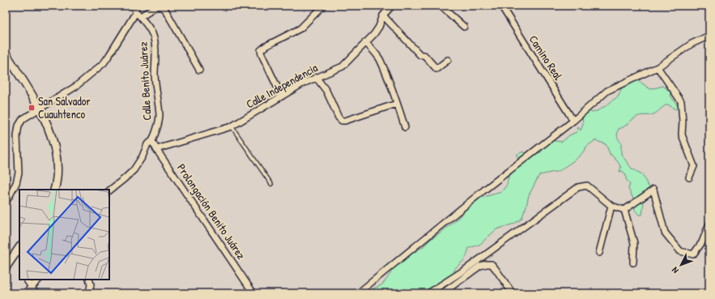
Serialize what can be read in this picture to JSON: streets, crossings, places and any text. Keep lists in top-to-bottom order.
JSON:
{
  "streets": {
    "street": [
      "Camino Real",
      "Calle Benito Juárez",
      "Calle Independencia",
      "Prolongación Benito Juárez"
    ]
  },
  "crossings": [
    ["Calle Benito Juárez", "Prolongación Benito Juárez"],
    ["Calle Independencia", "Prolongación Benito Juárez"]
  ],
  "places": {
    "transit": ["San Salvador Cuauhtenco"]
  },
  "north": "bottom left"
}
